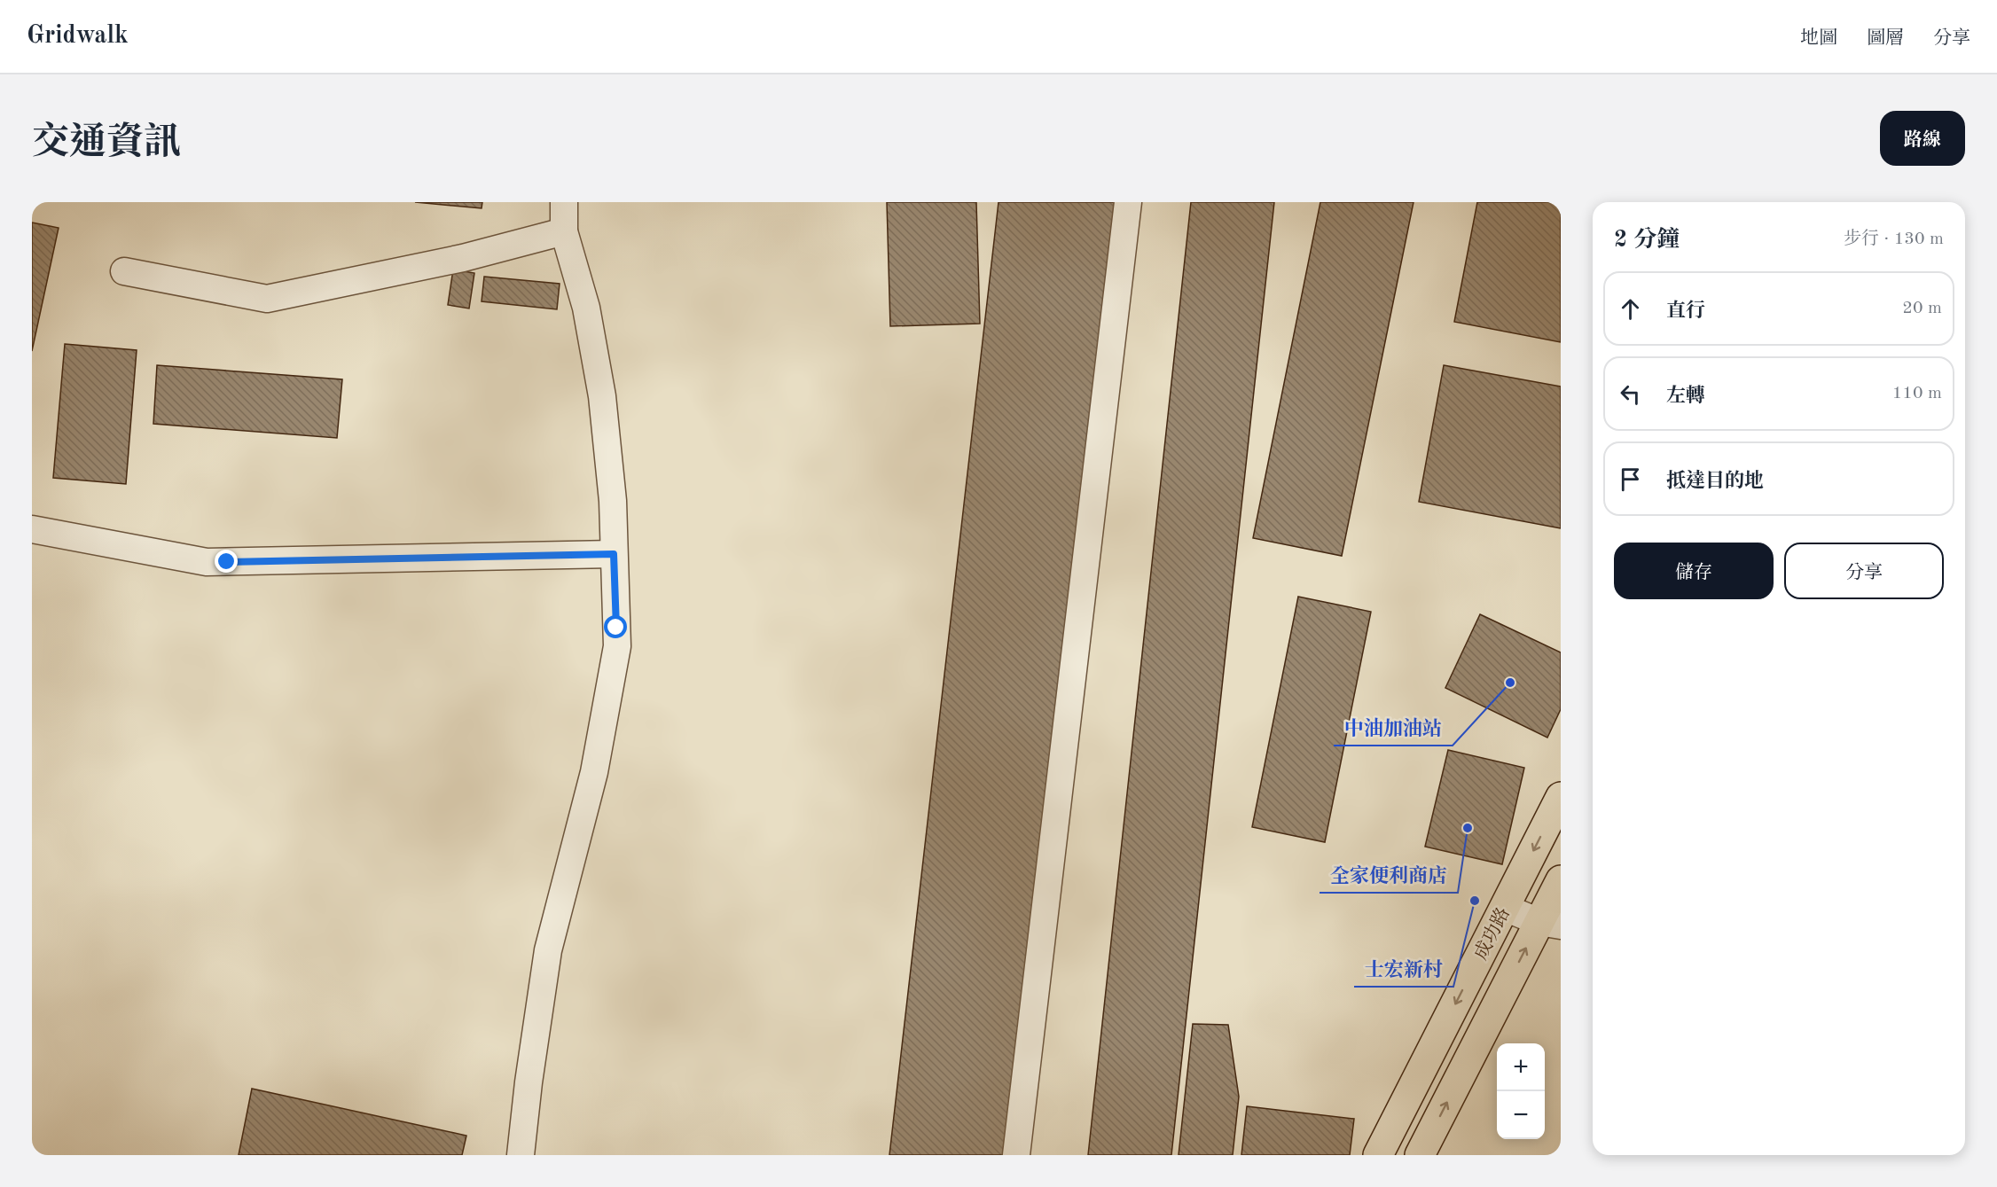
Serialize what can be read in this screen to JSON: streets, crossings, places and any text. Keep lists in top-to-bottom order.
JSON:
{
  "streets": {
    "main road": ["成功路"]
  },
  "places": ["中油加油站", "全家便利商店", "士宏新村"],
  "page": {
    "header": "Gridwalk",
    "nav": ["地圖", "圖層", "分享"],
    "title": "交通資訊",
    "buttons": [
      "路線",
      ["儲存", "分享"]
    ],
    "heading": ["2 分鐘", "步行 · 130 m"],
    "list": [
      ["直行", "20 m"],
      ["左轉", "110 m"],
      "抵達目的地"
    ],
    "map_buttons": ["+", "−"]
  }
}
